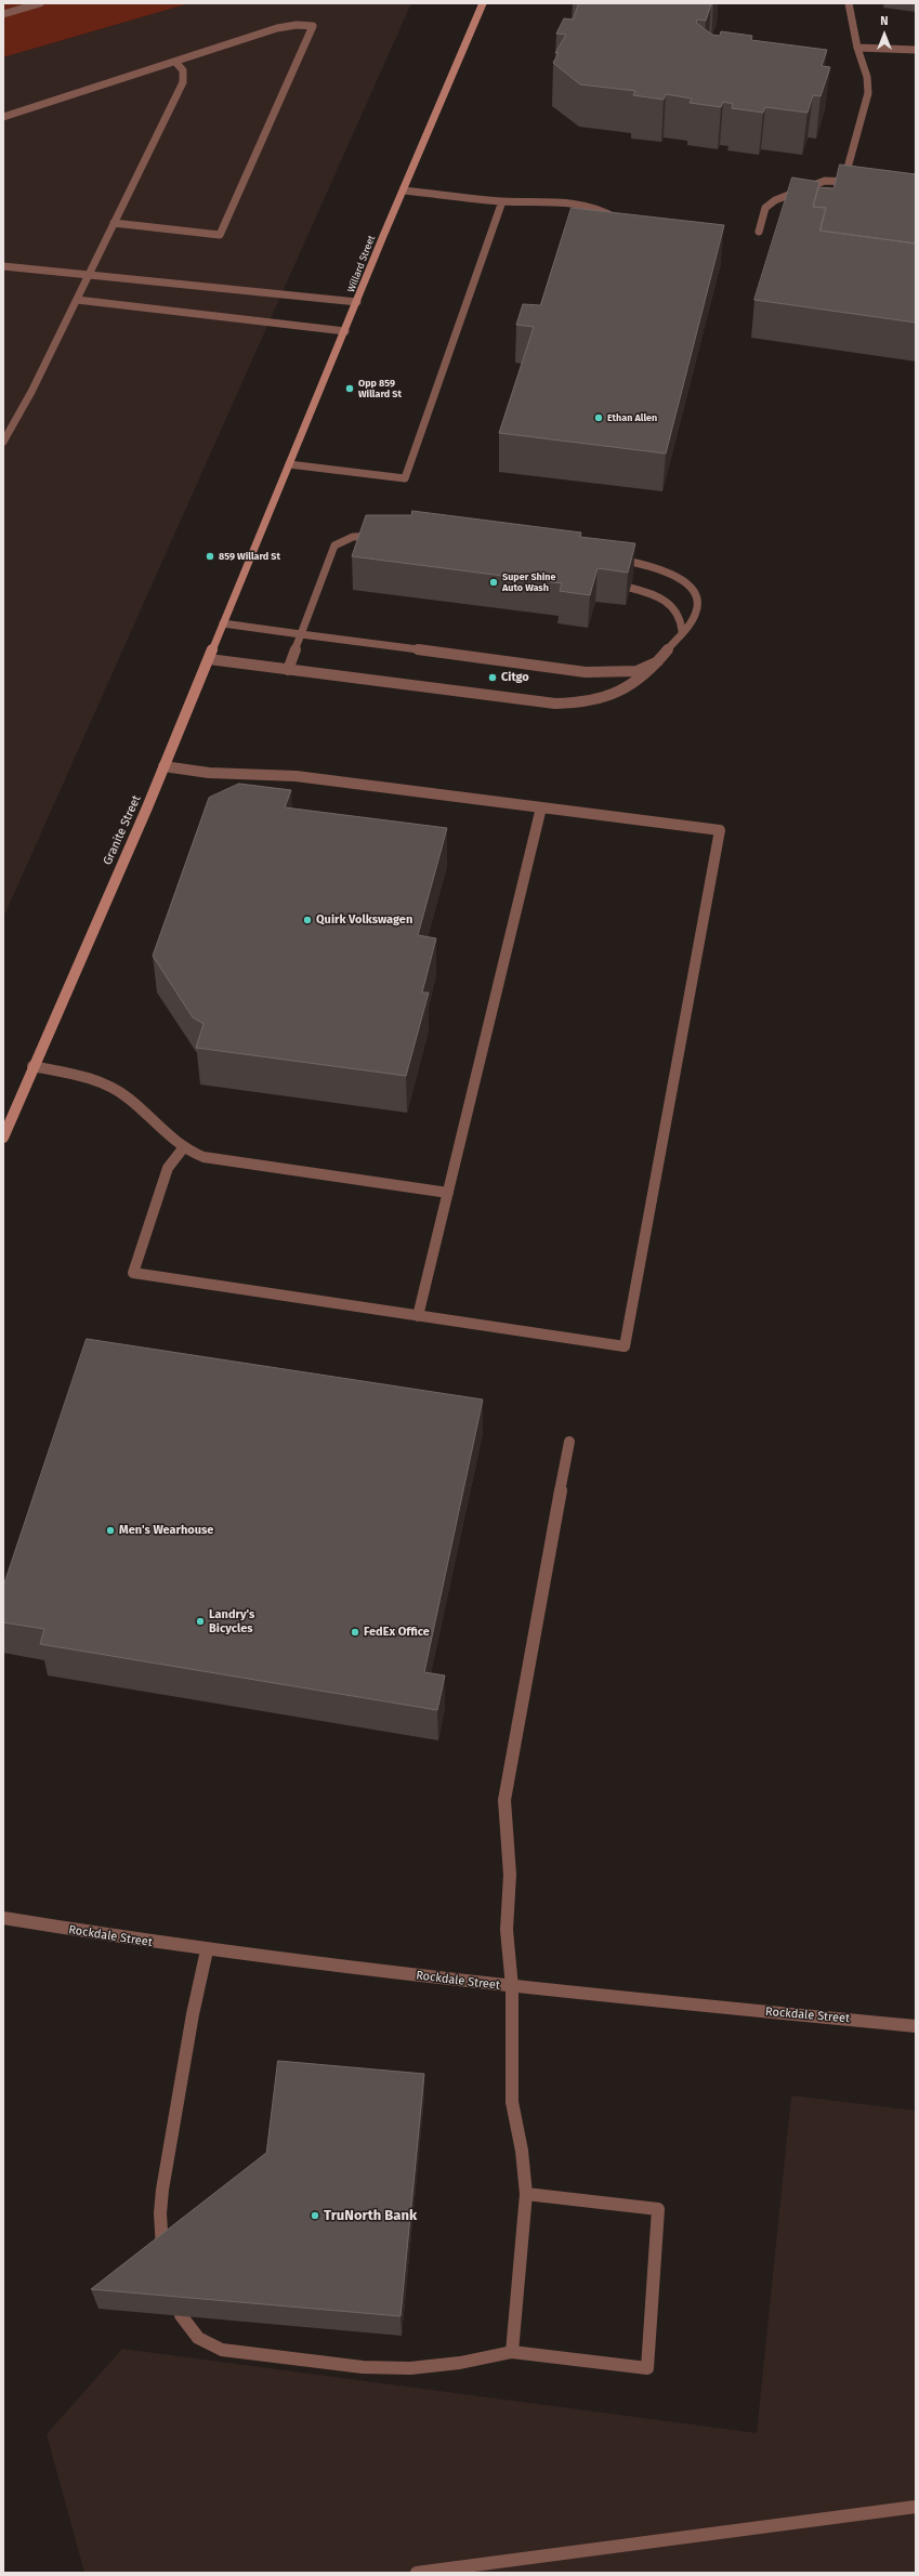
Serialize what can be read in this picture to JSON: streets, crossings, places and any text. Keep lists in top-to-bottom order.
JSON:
{
  "streets": {
    "main road": ["Willard Street", "Granite Street"],
    "street": ["Rockdale Street"]
  },
  "crossings": [
    ["Willard Street", "Granite Street"]
  ],
  "places": [
    "Opp 859 Willard St",
    "Ethan Allen",
    "859 Willard St",
    "Super Shine Auto Wash",
    "Citgo",
    "Quirk Volkswagen",
    "Men's Wearhouse",
    "Landry's Bicycles",
    "FedEx Office",
    "TruNorth Bank"
  ],
  "north": "top"
}
